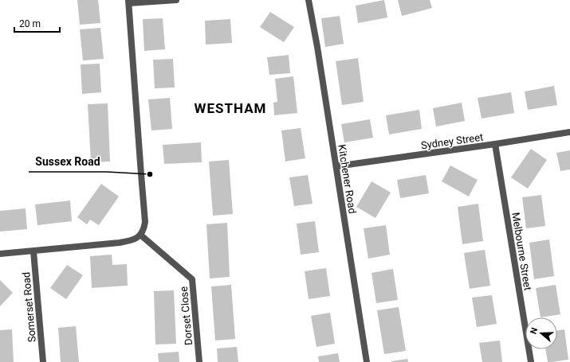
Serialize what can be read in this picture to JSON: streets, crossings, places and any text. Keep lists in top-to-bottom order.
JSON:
{
  "streets": {
    "street": [
      "Sydney Street",
      "Kitchener Road",
      "Melbourne Street",
      "Somerset Road",
      "Dorset Close"
    ]
  },
  "crossings": [
    ["Sydney Street", "Kitchener Road"],
    ["Sydney Street", "Melbourne Street"]
  ],
  "districts": ["WESTHAM"],
  "places": ["Sussex Road"],
  "scale_bar": "20 m",
  "north": "left"
}
